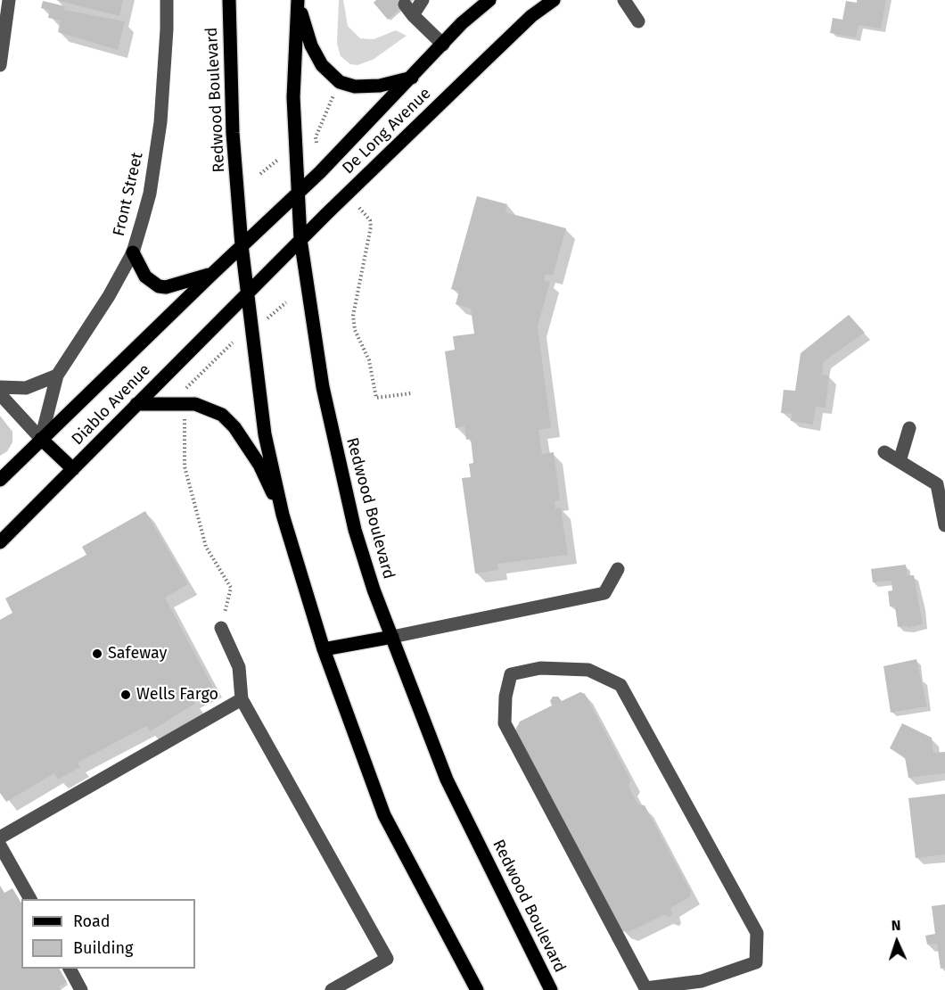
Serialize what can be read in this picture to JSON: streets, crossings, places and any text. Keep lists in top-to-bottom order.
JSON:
{
  "streets": {
    "main road": ["Redwood Boulevard", "De Long Avenue", "Diablo Avenue"],
    "street": ["Front Street"]
  },
  "crossings": [
    ["Redwood Boulevard", "De Long Avenue"],
    ["Redwood Boulevard", "Diablo Avenue"],
    ["De Long Avenue", "Diablo Avenue"],
    ["Front Street", "Diablo Avenue"]
  ],
  "places": ["Safeway", "Wells Fargo"],
  "legend": ["Road", "Building"],
  "north": "top"
}
